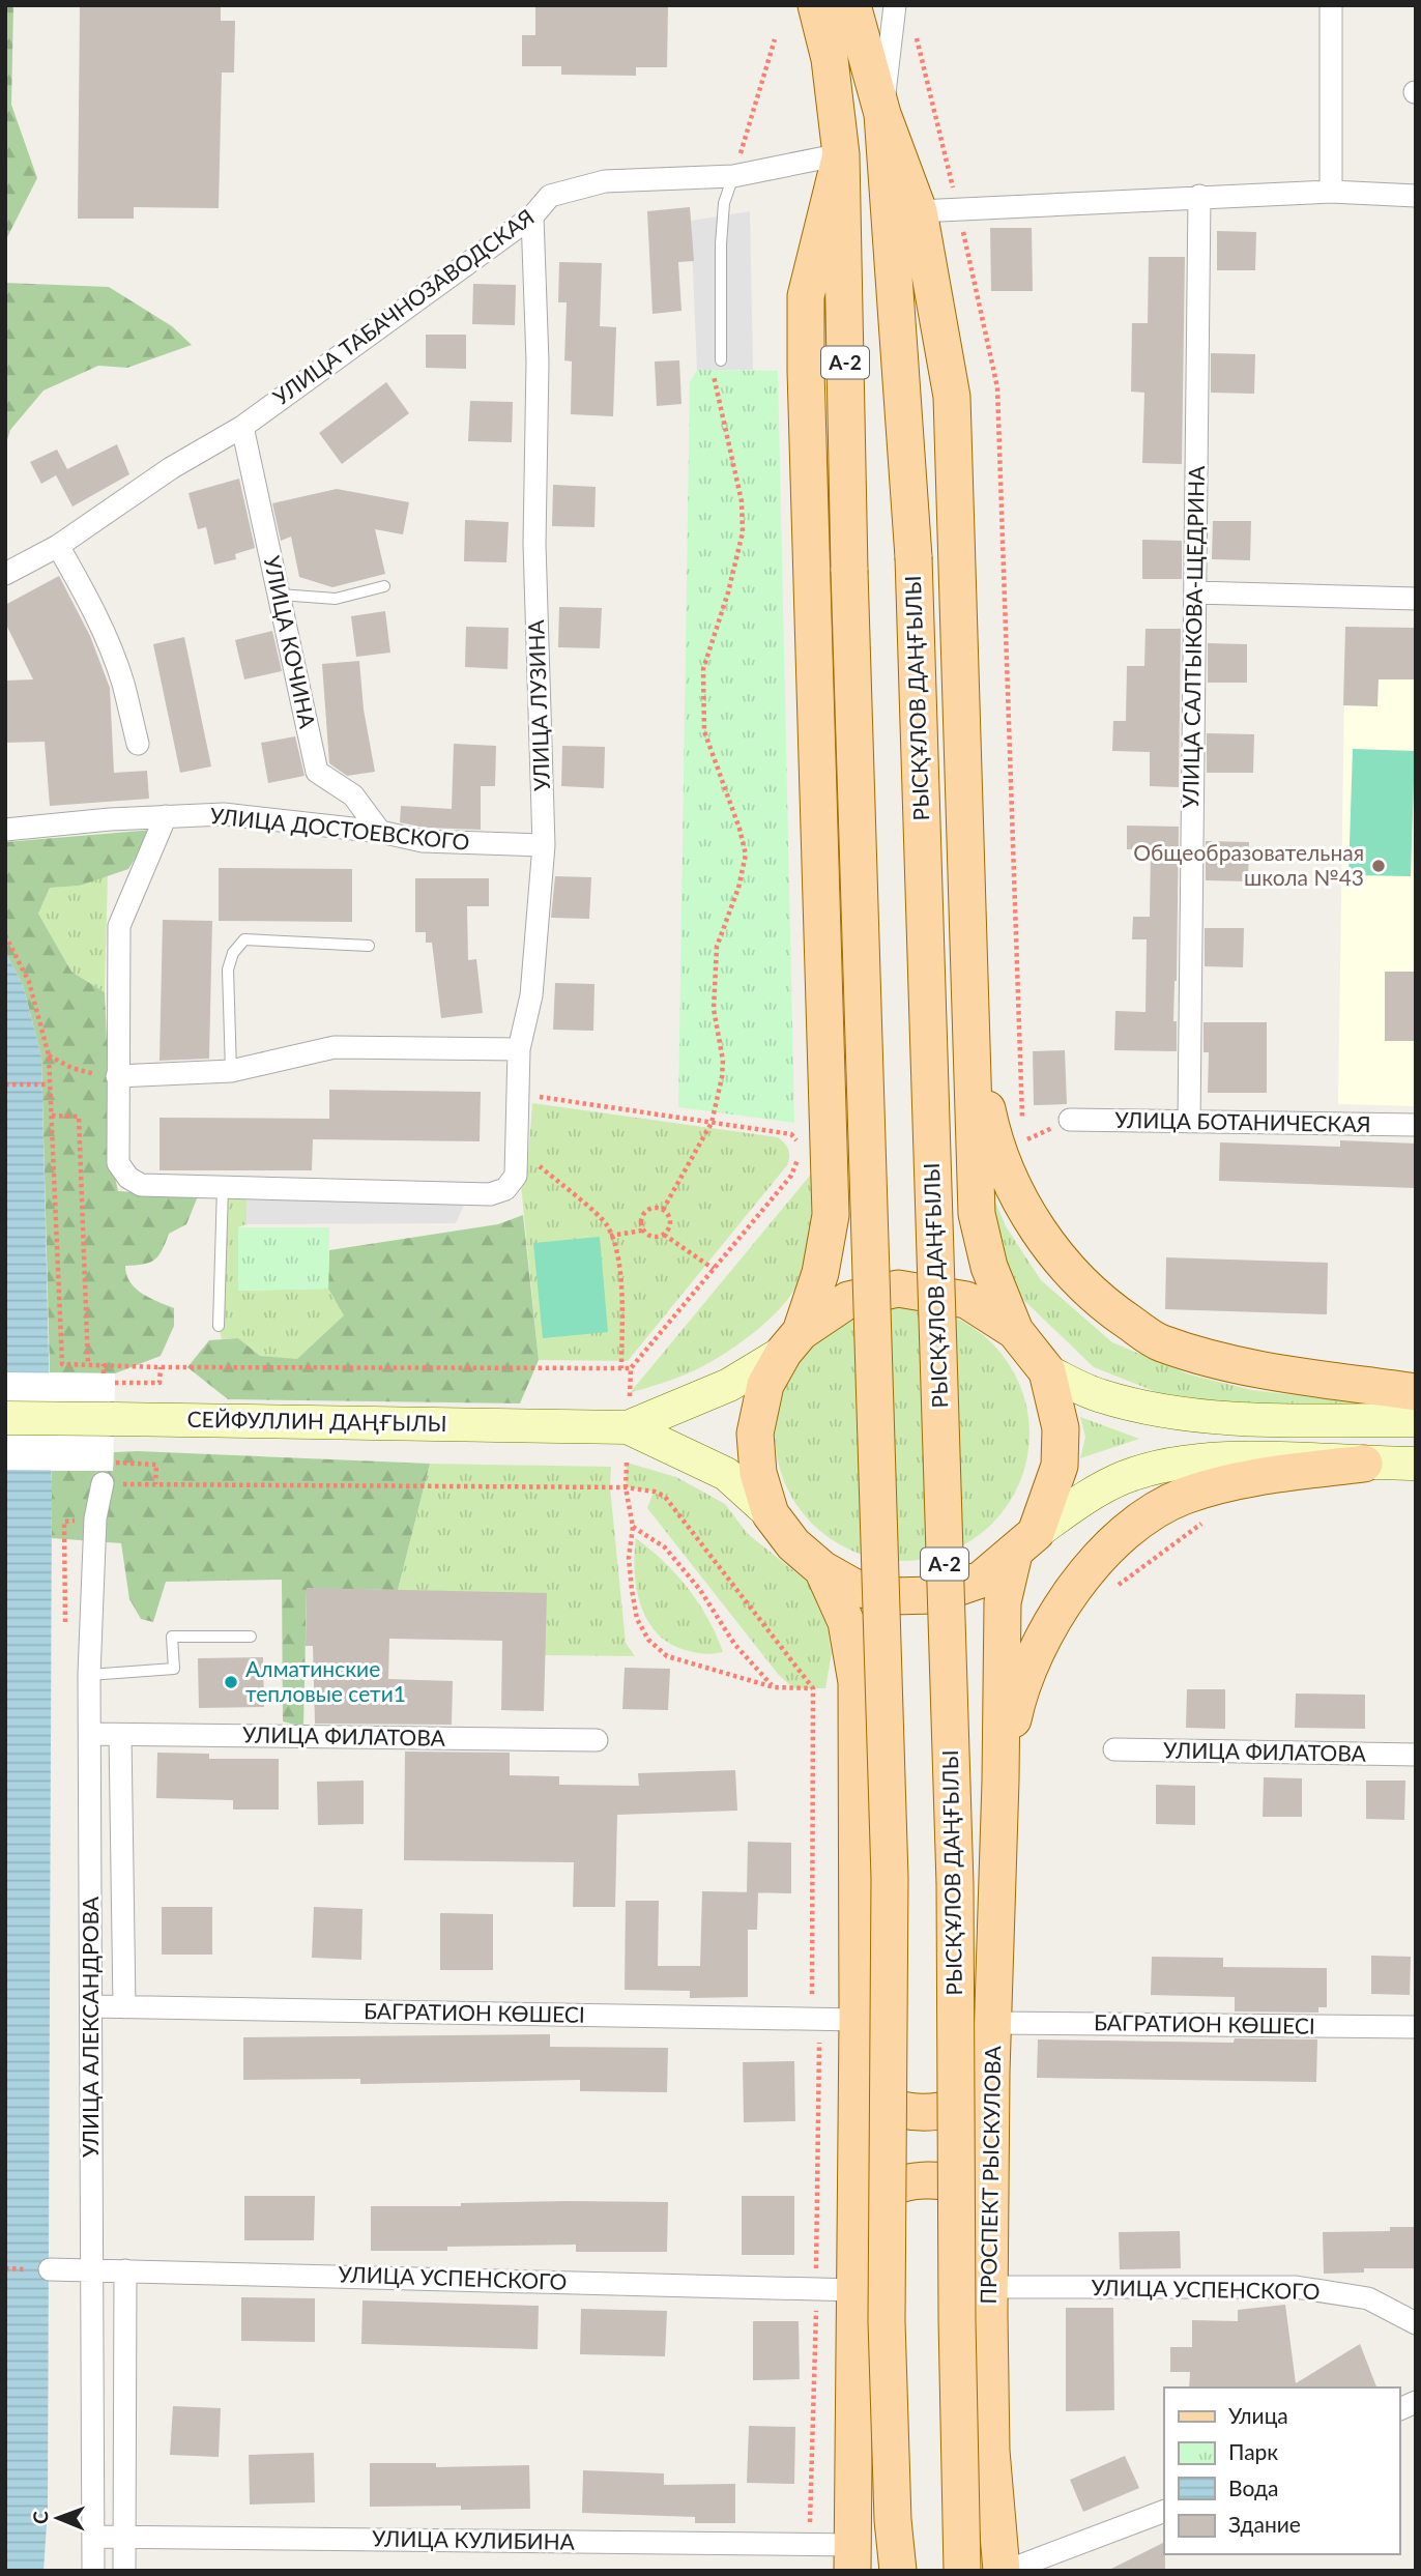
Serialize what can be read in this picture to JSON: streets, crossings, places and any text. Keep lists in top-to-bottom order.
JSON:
{
  "streets": {
    "main road": [
      "A-2",
      "РЫСҚҰЛОВ ДАҢҒЫЛЫ",
      "СЕЙФУЛЛИН ДАҢҒЫЛЫ",
      "ПРОСПЕКТ РЫСКУЛОВА"
    ],
    "street": [
      "УЛИЦА ТАБАЧНОЗАВОДСКАЯ",
      "УЛИЦА САЛТЫКОВА-ЩЕДРИНА",
      "УЛИЦА КОЧИНА",
      "УЛИЦА ЛУЗИНА",
      "УЛИЦА ДОСТОЕВСКОГО",
      "УЛИЦА БОТАНИЧЕСКАЯ",
      "УЛИЦА ФИЛАТОВА",
      "БАГРАТИОН КӨШЕСІ",
      "УЛИЦА АЛЕКСАНДРОВА",
      "УЛИЦА УСПЕНСКОГО",
      "УЛИЦА КУЛИБИНА"
    ]
  },
  "crossings": [
    ["УЛИЦА ТАБАЧНОЗАВОДСКАЯ", "A-2"],
    ["УЛИЦА ТАБАЧНОЗАВОДСКАЯ", "УЛИЦА КОЧИНА"],
    ["УЛИЦА ТАБАЧНОЗАВОДСКАЯ", "УЛИЦА ЛУЗИНА"],
    ["УЛИЦА САЛТЫКОВА-ЩЕДРИНА", "УЛИЦА БОТАНИЧЕСКАЯ"],
    ["УЛИЦА КОЧИНА", "УЛИЦА ДОСТОЕВСКОГО"],
    ["УЛИЦА ЛУЗИНА", "УЛИЦА ДОСТОЕВСКОГО"],
    ["УЛИЦА ФИЛАТОВА", "УЛИЦА АЛЕКСАНДРОВА"],
    ["БАГРАТИОН КӨШЕСІ", "УЛИЦА АЛЕКСАНДРОВА"],
    ["БАГРАТИОН КӨШЕСІ", "ПРОСПЕКТ РЫСКУЛОВА"],
    ["УЛИЦА АЛЕКСАНДРОВА", "УЛИЦА УСПЕНСКОГО"],
    ["УЛИЦА АЛЕКСАНДРОВА", "УЛИЦА КУЛИБИНА"],
    ["ПРОСПЕКТ РЫСКУЛОВА", "УЛИЦА УСПЕНСКОГО"]
  ],
  "places": ["Общеобразовательная школа №43", "Алматинские тепловые сети1"],
  "legend": [
    "Улица",
    "Парк",
    "Вода",
    "Здание"
  ],
  "north": "left"
}
